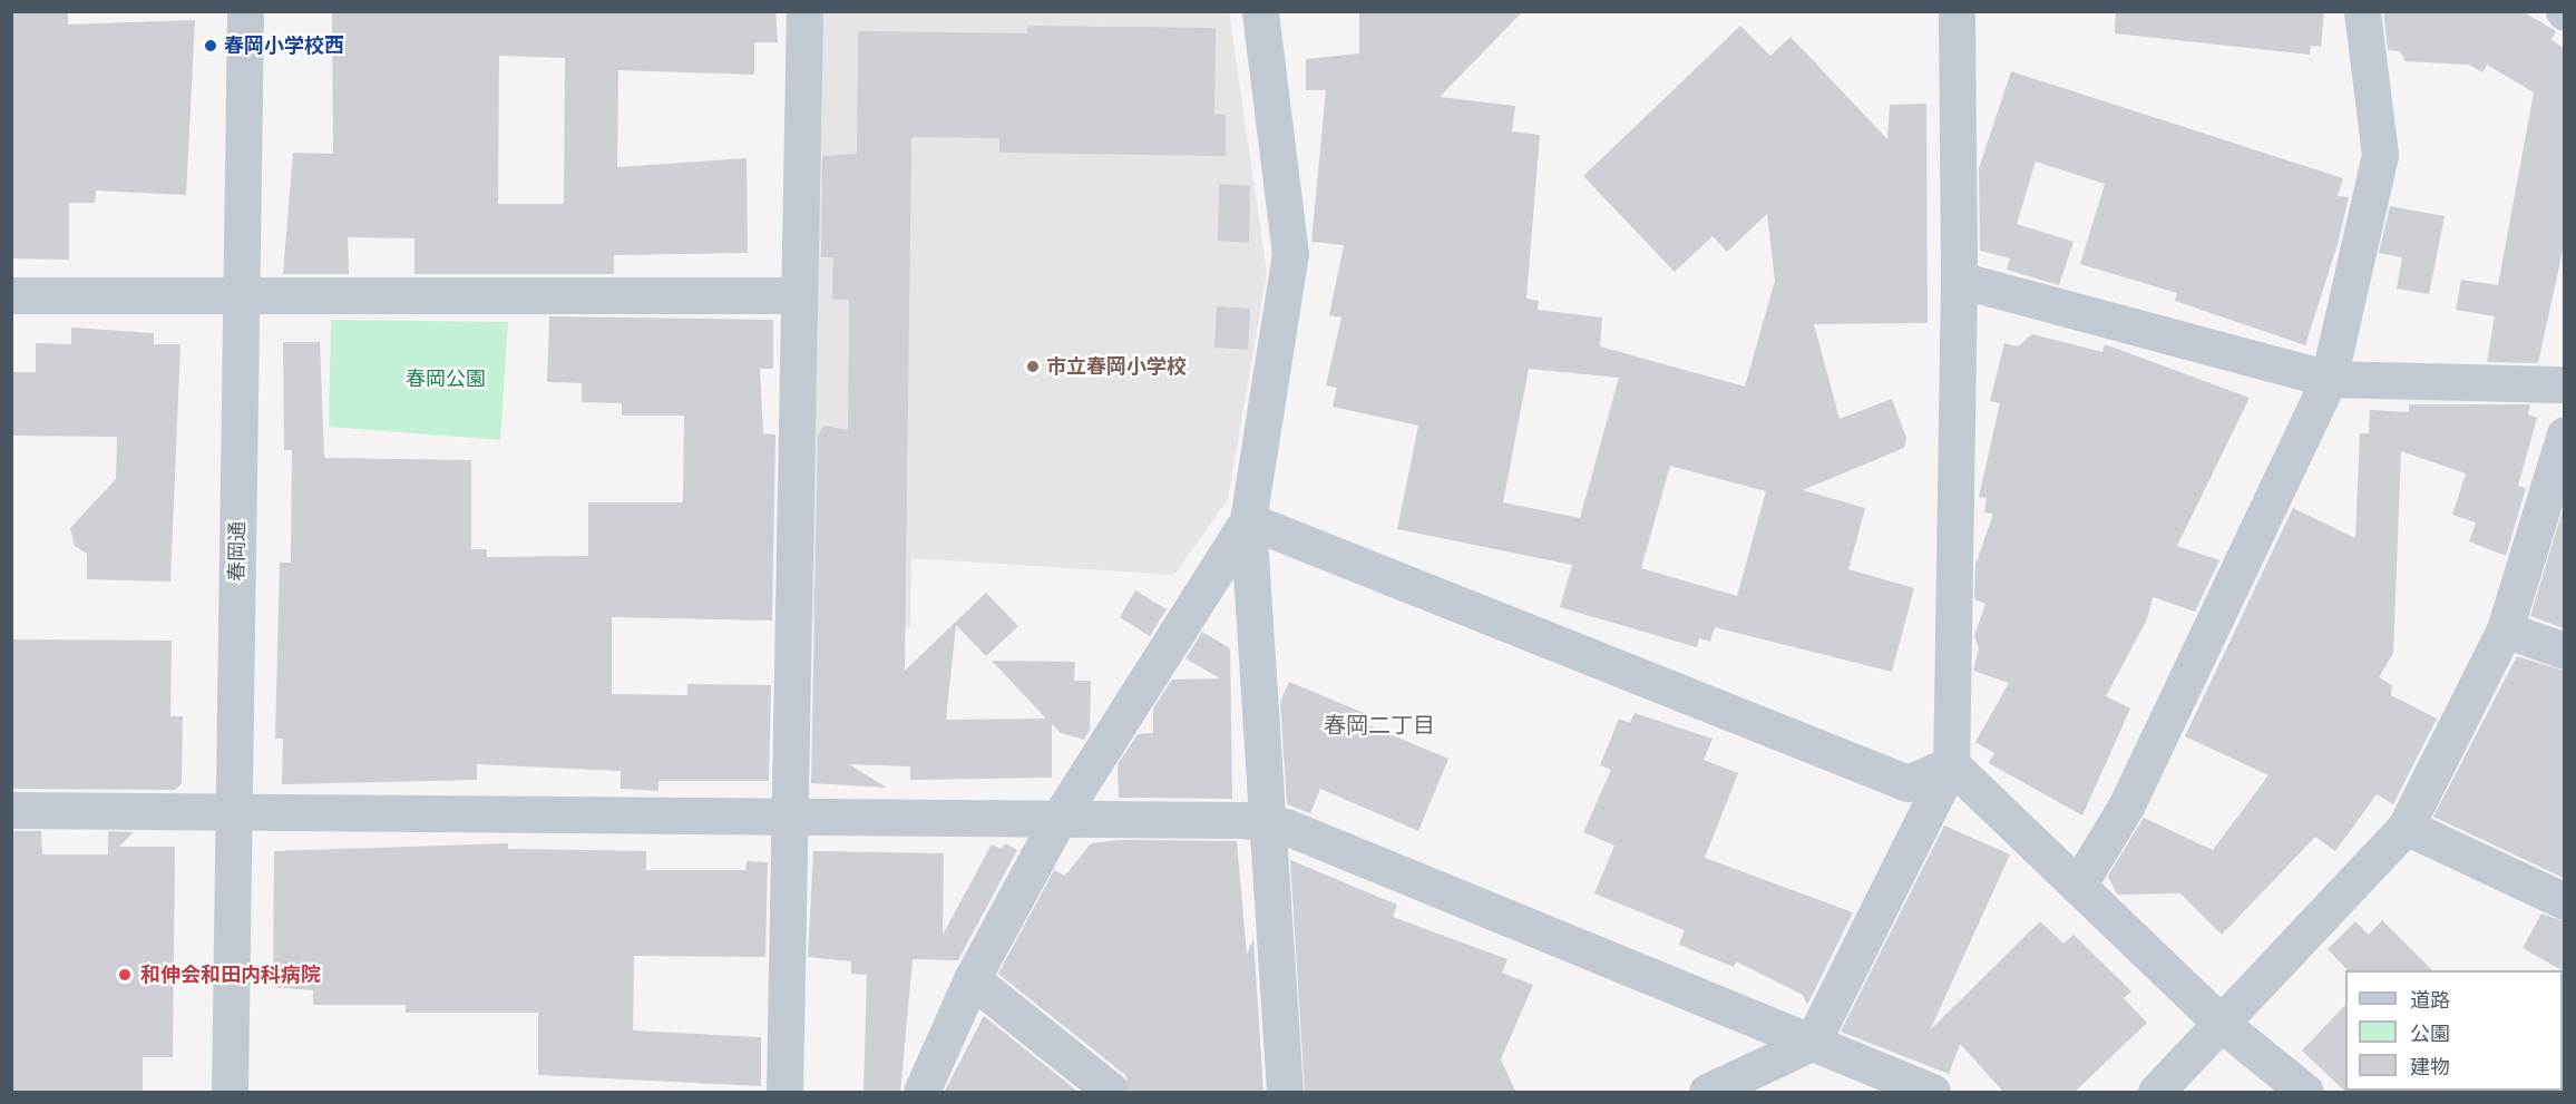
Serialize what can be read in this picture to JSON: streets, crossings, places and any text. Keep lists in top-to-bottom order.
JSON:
{
  "streets": {
    "street": ["春岡通"]
  },
  "districts": ["春岡二丁目"],
  "parks": ["春岡公園"],
  "places": ["春岡小学校西", "市立春岡小学校", "和伸会和田内科病院"],
  "legend": ["道路", "公園", "建物"]
}
